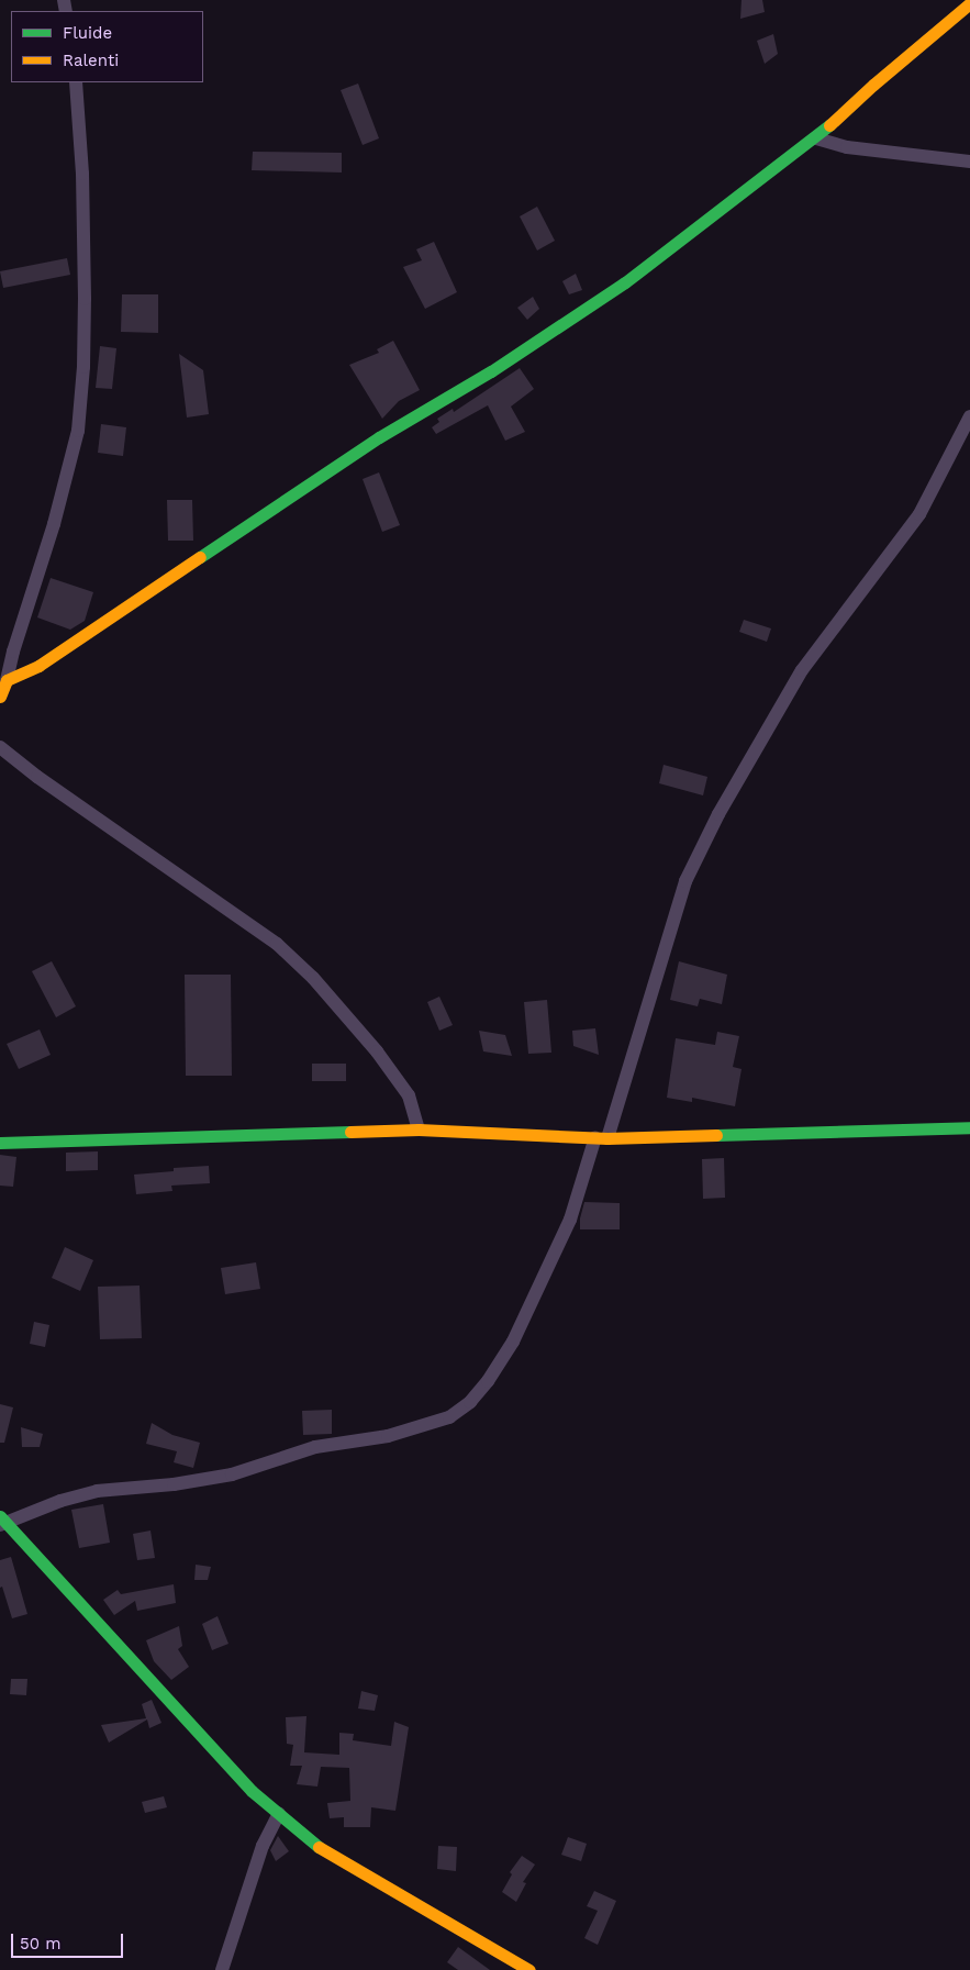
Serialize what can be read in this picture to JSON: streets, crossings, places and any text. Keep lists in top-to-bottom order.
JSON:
{
  "legend": ["Fluide", "Ralenti"],
  "scale_bar": "50 m"
}
